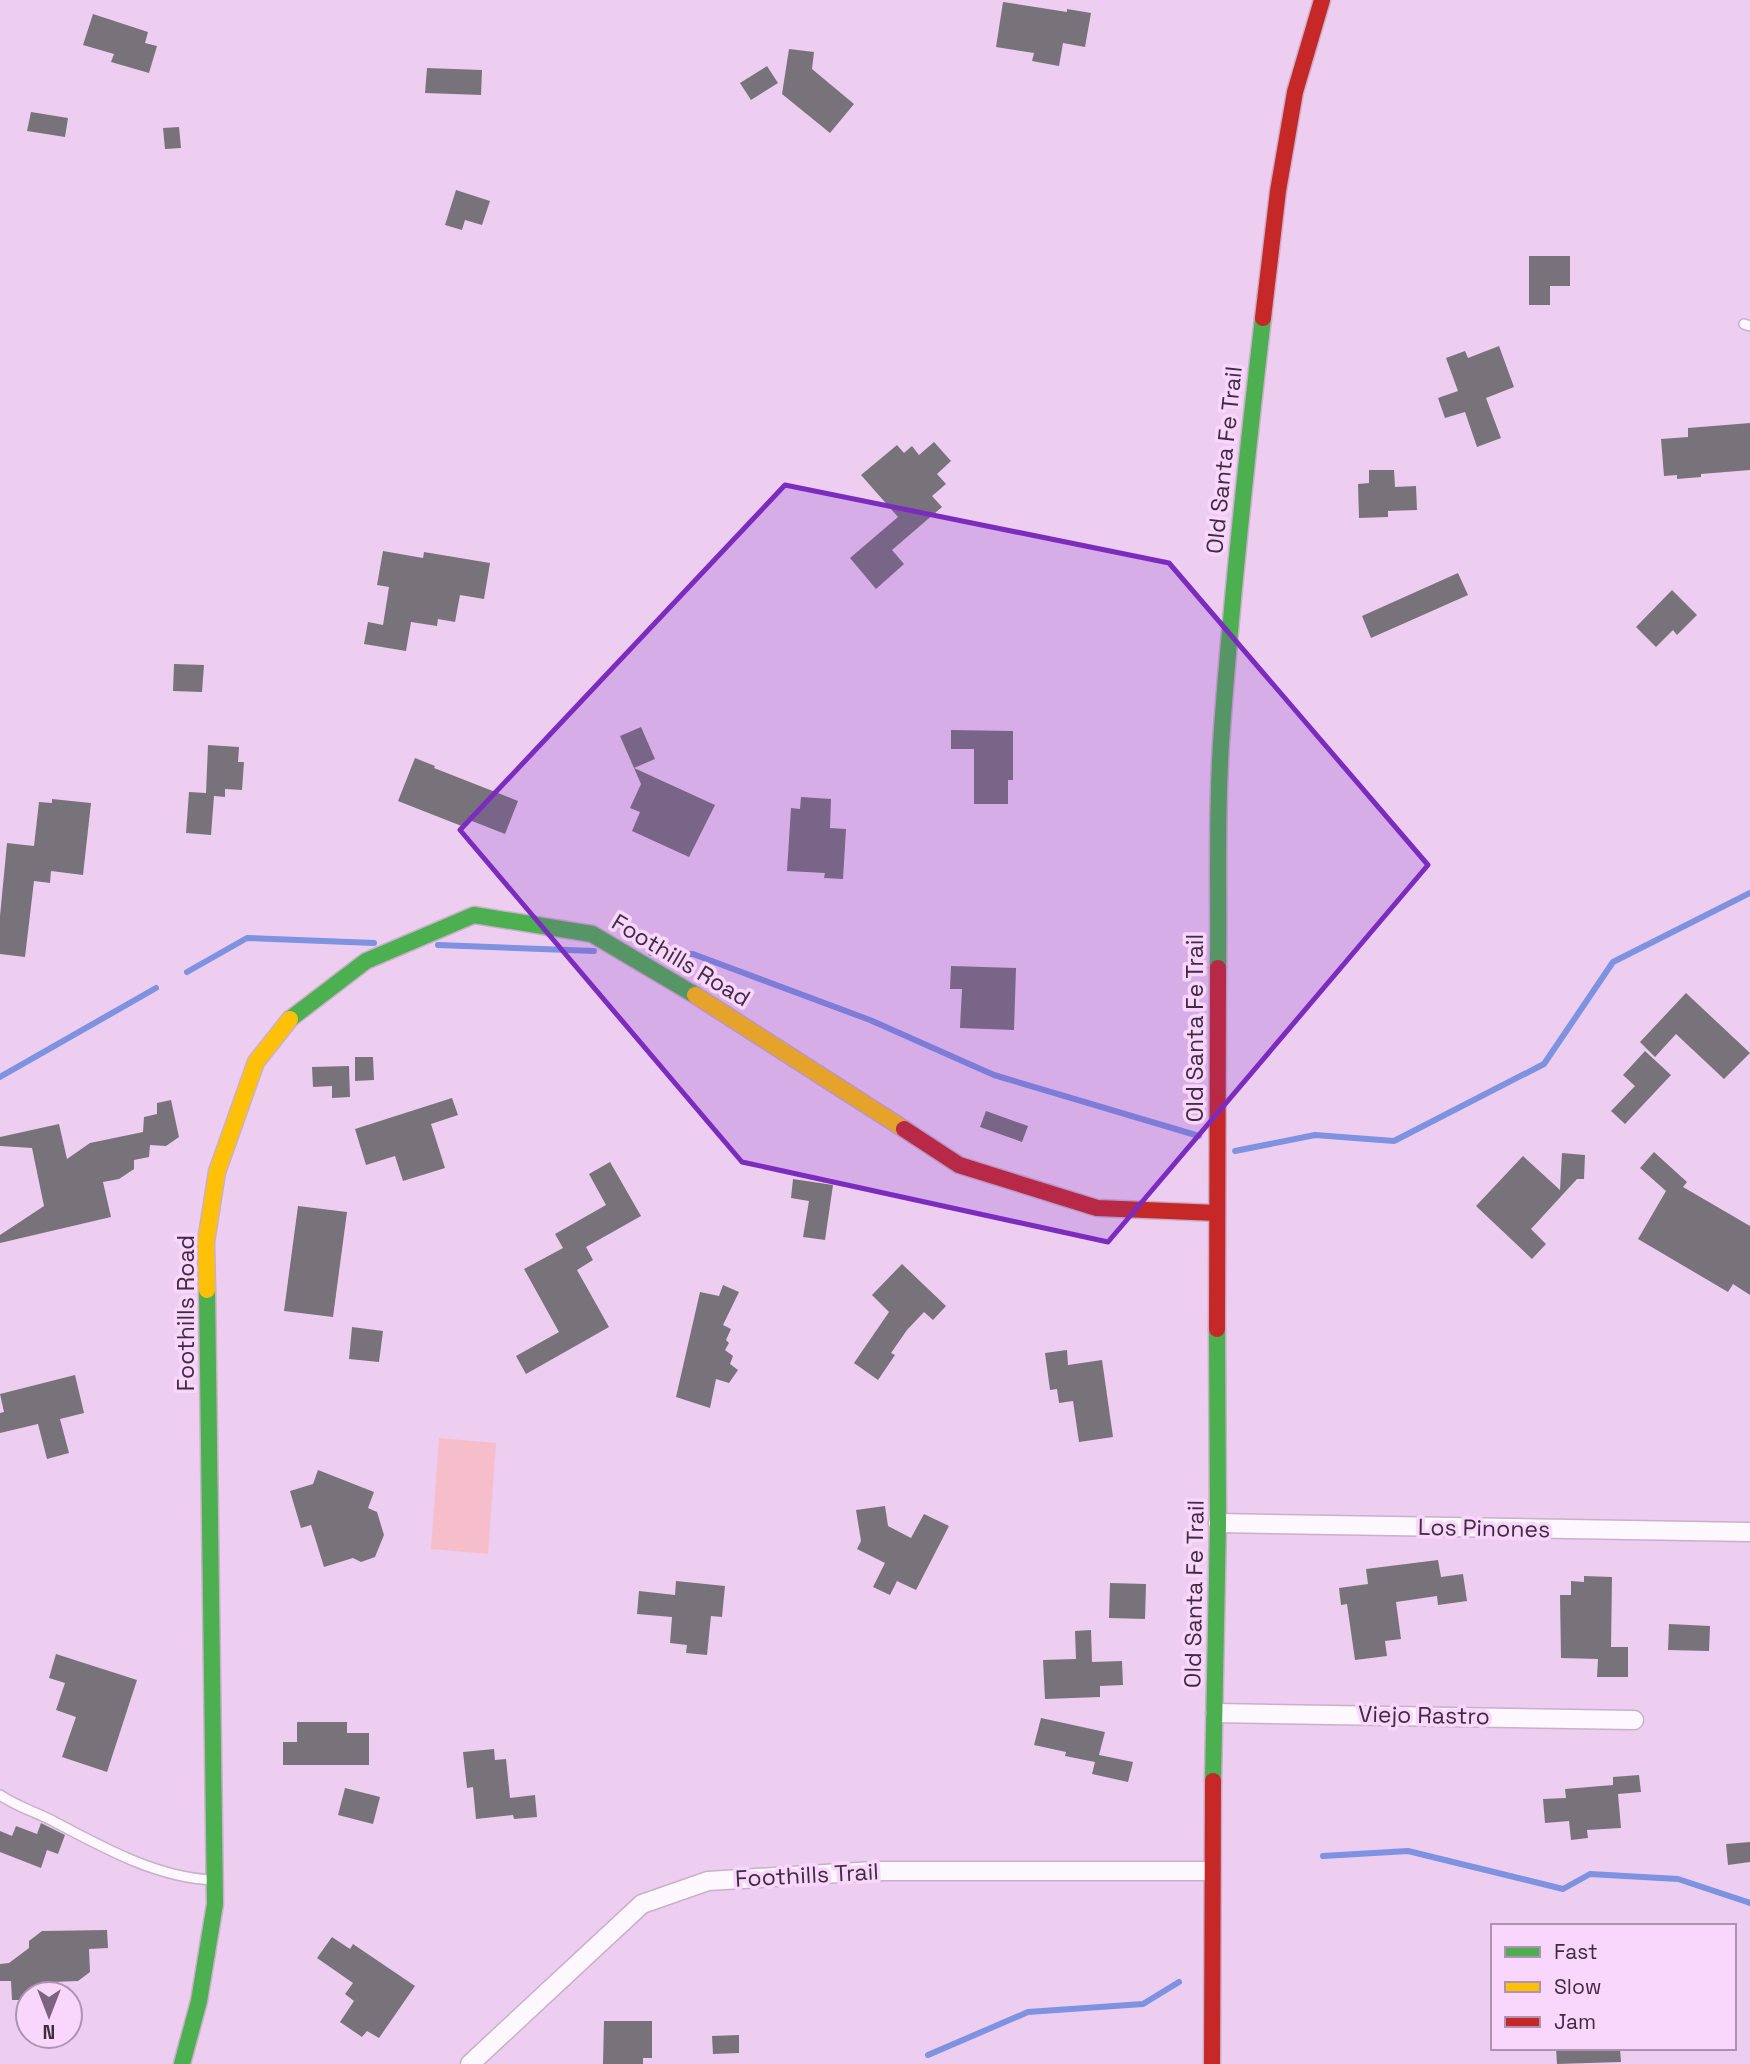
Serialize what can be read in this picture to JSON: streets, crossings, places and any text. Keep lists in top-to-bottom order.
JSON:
{
  "streets": {
    "street": [
      "Old Santa Fe Trail",
      "Foothills Road",
      "Los Pinones",
      "Viejo Rastro",
      "Foothills Trail"
    ]
  },
  "crossings": [
    ["Old Santa Fe Trail", "Foothills Road"],
    ["Old Santa Fe Trail", "Los Pinones"],
    ["Old Santa Fe Trail", "Viejo Rastro"],
    ["Old Santa Fe Trail", "Foothills Trail"]
  ],
  "legend": ["Fast", "Slow", "Jam"],
  "north": "bottom"
}
